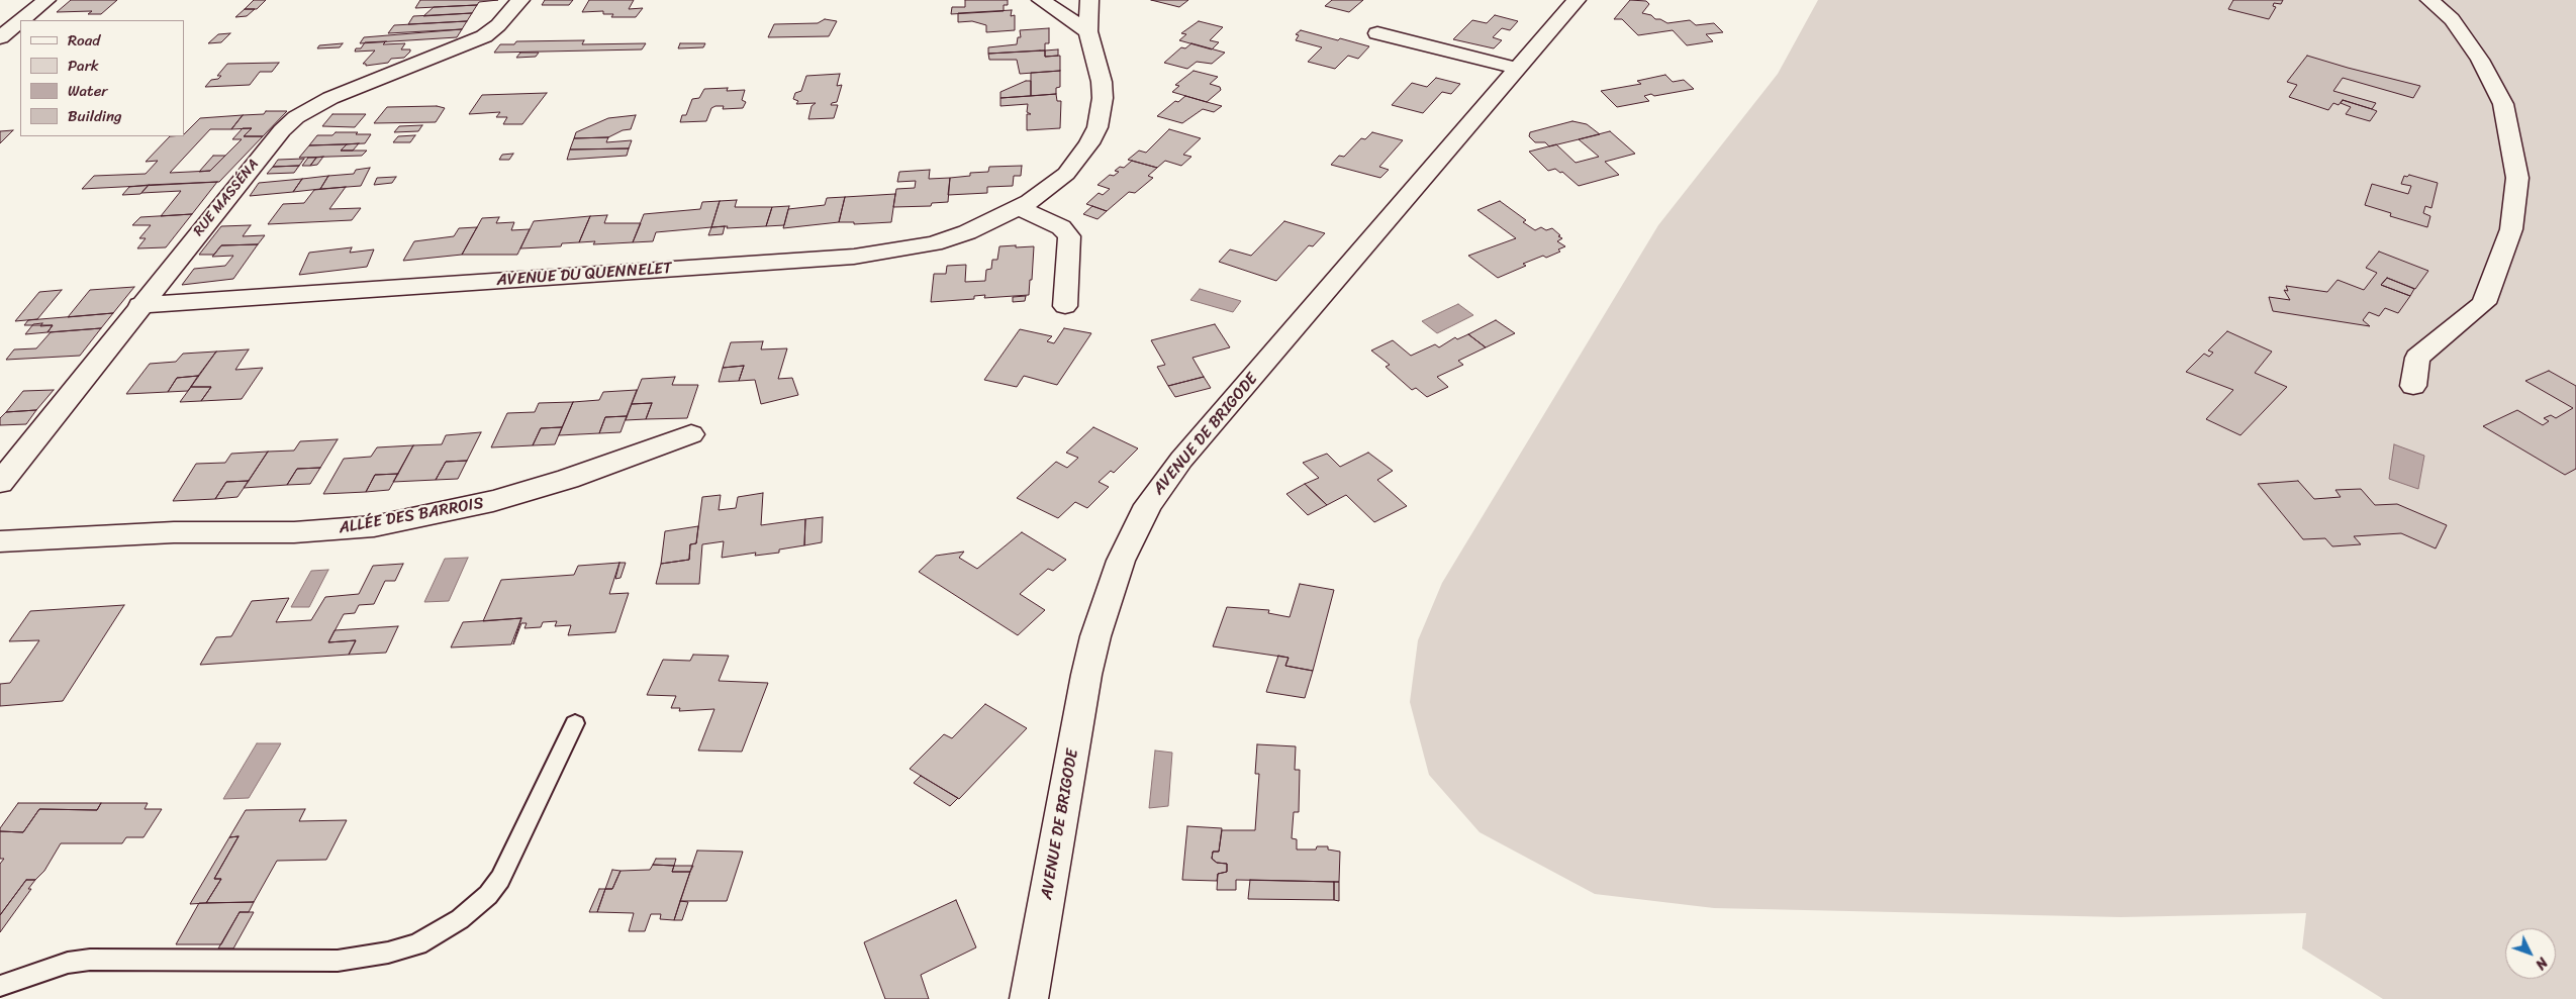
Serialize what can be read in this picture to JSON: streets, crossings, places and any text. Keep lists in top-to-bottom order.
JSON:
{
  "streets": {
    "street": [
      "RUE MASSÉNA",
      "AVENUE DU QUENNELET",
      "AVENUE DE BRIGODE",
      "ALLÉE DES BARROIS"
    ]
  },
  "crossings": [
    ["RUE MASSÉNA", "AVENUE DU QUENNELET"]
  ],
  "legend": [
    "Road",
    "Park",
    "Water",
    "Building"
  ],
  "north": "bottom right"
}
